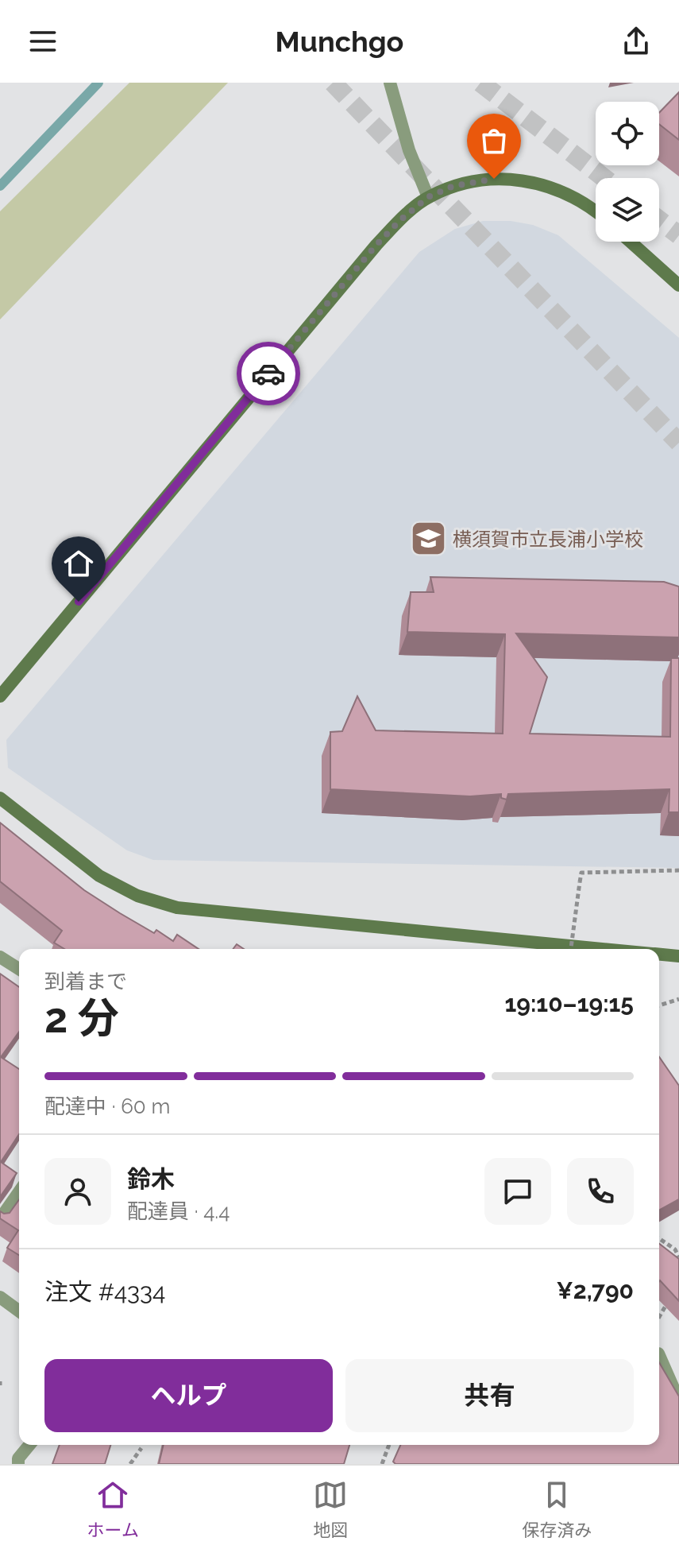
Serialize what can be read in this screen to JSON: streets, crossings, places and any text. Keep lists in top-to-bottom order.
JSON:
{
  "places": {
    "school or university": ["横須賀市立長浦小学校"]
  },
  "page": {
    "header": "Munchgo",
    "heading": ["2 分", "到着まで", "19:10–19:15"],
    "panel": [
      "鈴木",
      "配達員 · 4.4",
      "注文 #4334",
      "¥2,790"
    ],
    "bar": "配達中 · 60 m",
    "buttons": ["ヘルプ", "共有"],
    "tabs": ["ホーム", "地図", "保存済み"]
  }
}
